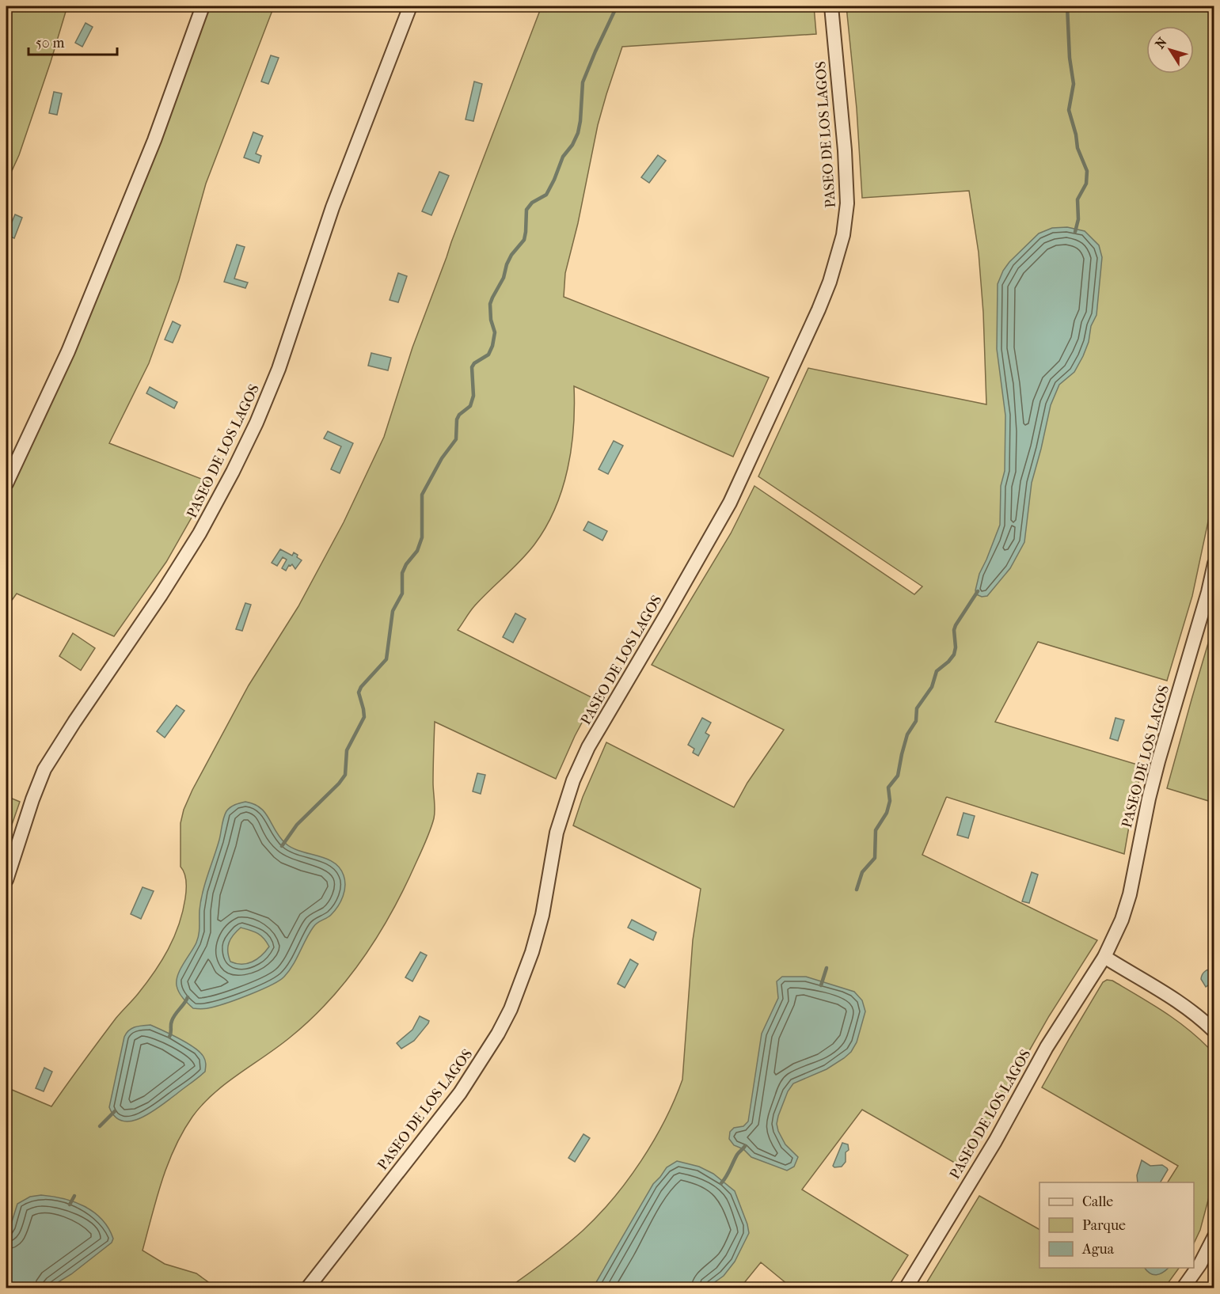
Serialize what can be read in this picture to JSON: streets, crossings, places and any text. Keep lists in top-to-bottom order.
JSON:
{
  "streets": {
    "street": ["PASEO DE LOS LAGOS"]
  },
  "legend": ["Calle", "Parque", "Agua"],
  "scale_bar": "50 m",
  "north": "top left"
}
